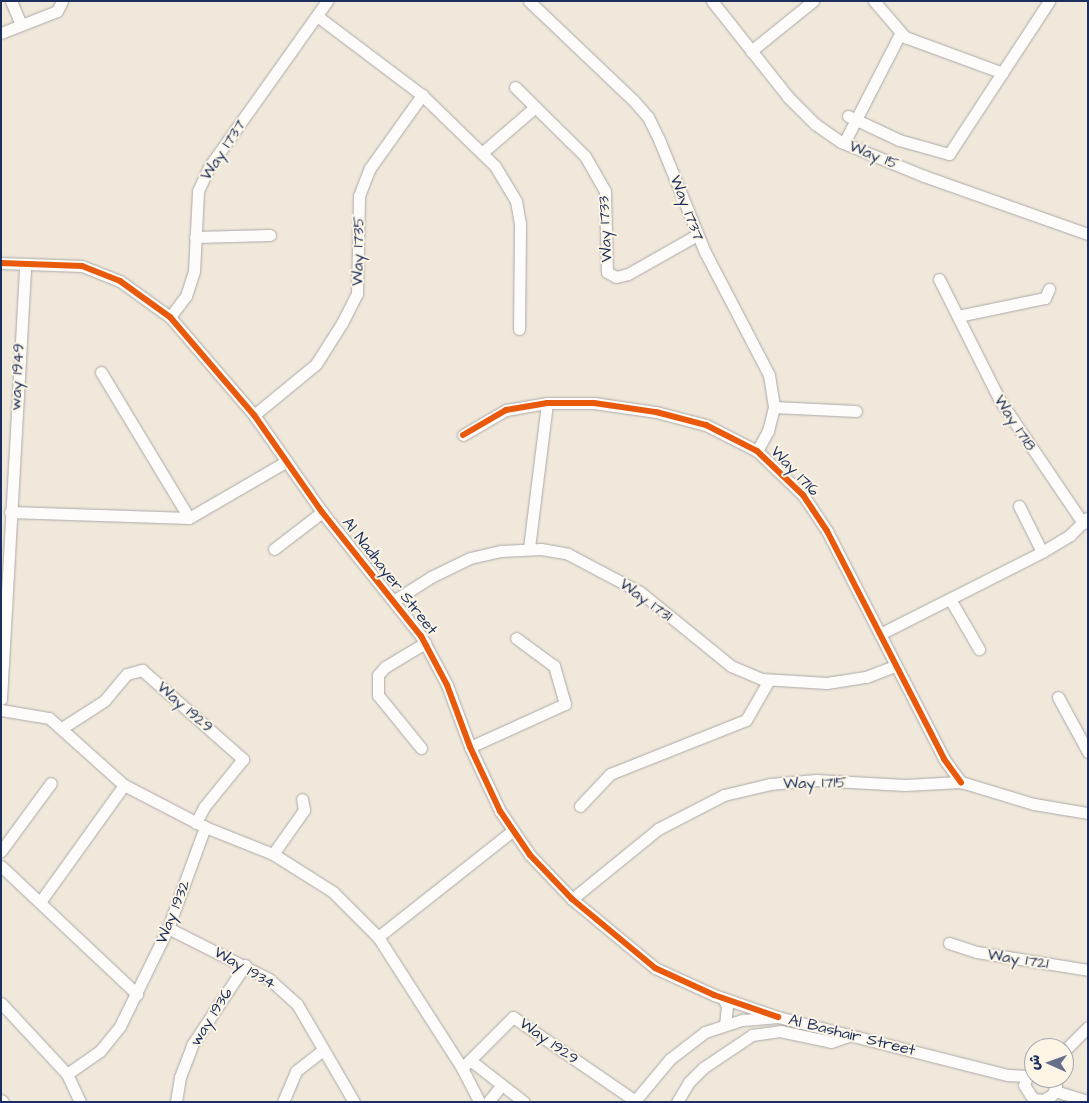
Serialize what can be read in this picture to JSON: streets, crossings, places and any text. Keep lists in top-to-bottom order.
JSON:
{
  "streets": {
    "street": [
      "Way 1737",
      "Way 15",
      "Way 1733",
      "Way 1735",
      "way 1949",
      "Way 1718",
      "Way 1716",
      "Al Nadhayer Street",
      "Way 1731",
      "Way 1929",
      "Way 1715",
      "Way 1932",
      "Way 1721",
      "Way 1934",
      "way 1936",
      "Al Bashair Street"
    ]
  },
  "crossings": [
    ["Way 1737", "Way 1733"],
    ["Way 1737", "Way 1716"],
    ["Way 1737", "Al Nadhayer Street"],
    ["Way 1735", "Al Nadhayer Street"],
    ["way 1949", "Al Nadhayer Street"],
    ["Way 1718", "Way 1716"],
    ["Way 1716", "Way 1731"],
    ["Way 1716", "Way 1715"],
    ["Al Nadhayer Street", "Way 1731"],
    ["Al Nadhayer Street", "Way 1715"],
    ["Al Nadhayer Street", "Al Bashair Street"],
    ["Way 1929", "Way 1932"],
    ["Way 1929", "Al Bashair Street"],
    ["Way 1932", "Way 1934"],
    ["Way 1934", "way 1936"]
  ],
  "north": "left"
}
